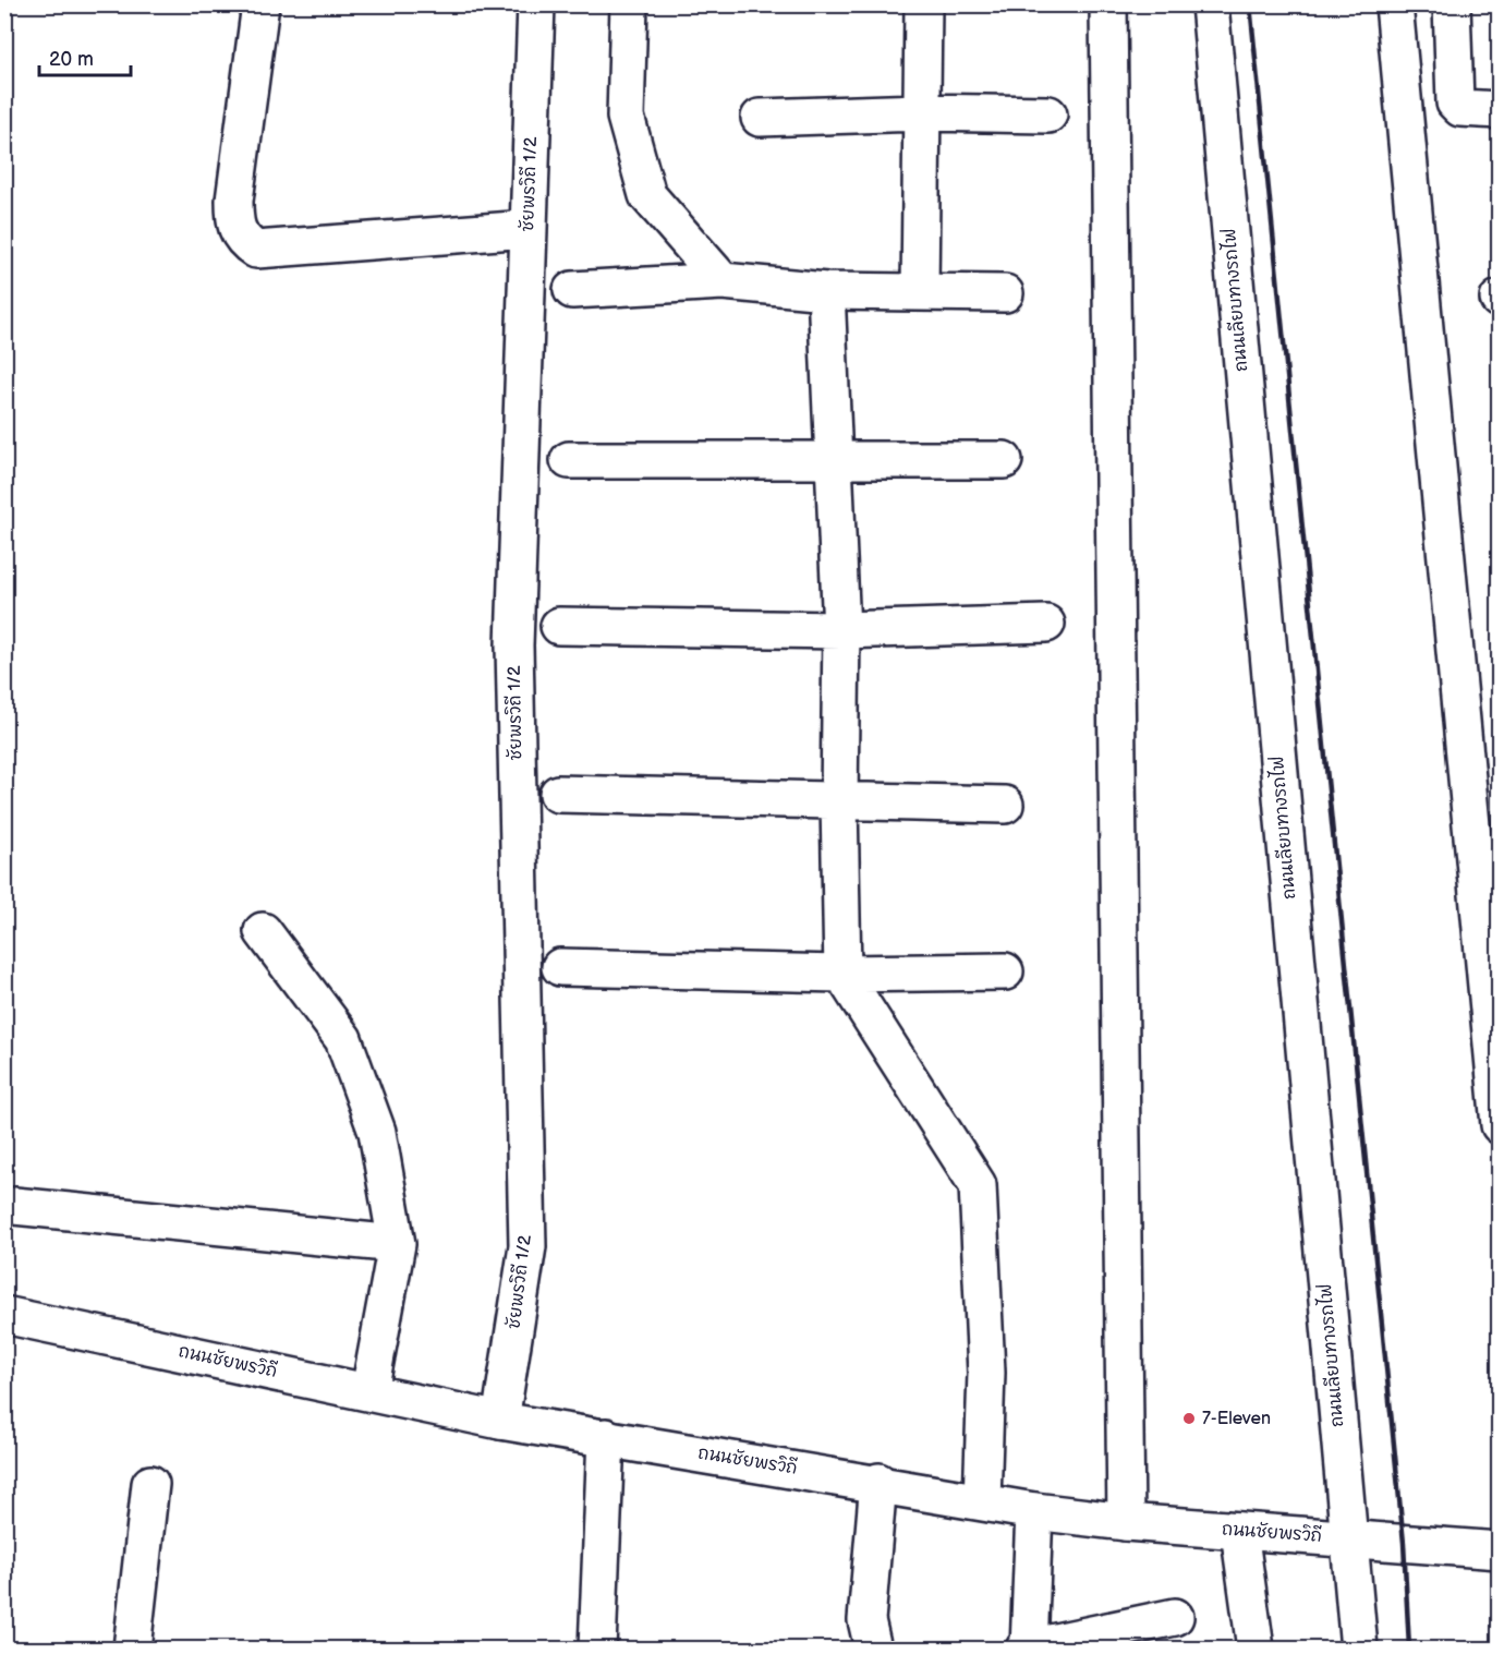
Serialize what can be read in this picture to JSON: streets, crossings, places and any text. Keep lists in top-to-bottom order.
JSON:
{
  "streets": {
    "street": ["ชัยพรวิถี 1/2", "ถนนเลียบทางรถไฟ", "ถนนชัยพรวิถี"]
  },
  "crossings": [
    ["ชัยพรวิถี 1/2", "ถนนชัยพรวิถี"],
    ["ถนนเลียบทางรถไฟ", "ถนนชัยพรวิถี"]
  ],
  "places": ["7-Eleven"],
  "scale_bar": "20 m"
}
